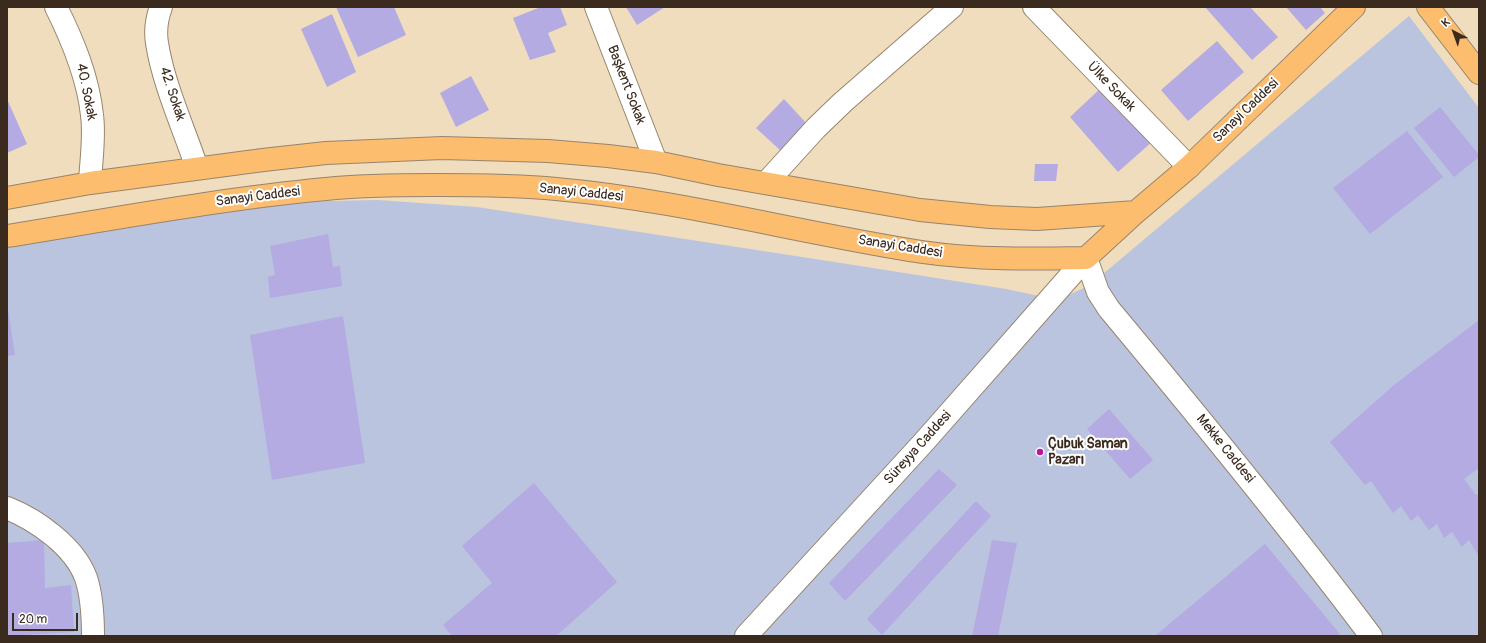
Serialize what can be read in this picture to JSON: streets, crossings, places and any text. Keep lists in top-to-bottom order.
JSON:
{
  "streets": {
    "main road": ["Sanayi Caddesi"],
    "street": [
      "Başkent Sokak",
      "Ülke Sokak",
      "40. Sokak",
      "42. Sokak",
      "Süreyya Caddesi",
      "Mekke Caddesi"
    ]
  },
  "crossings": [
    ["Ülke Sokak", "Sanayi Caddesi"],
    ["Sanayi Caddesi", "Süreyya Caddesi"],
    ["Sanayi Caddesi", "Mekke Caddesi"],
    ["Süreyya Caddesi", "Mekke Caddesi"]
  ],
  "places": ["Çubuk Saman Pazarı"],
  "scale_bar": "20 m",
  "north": "top left"
}
